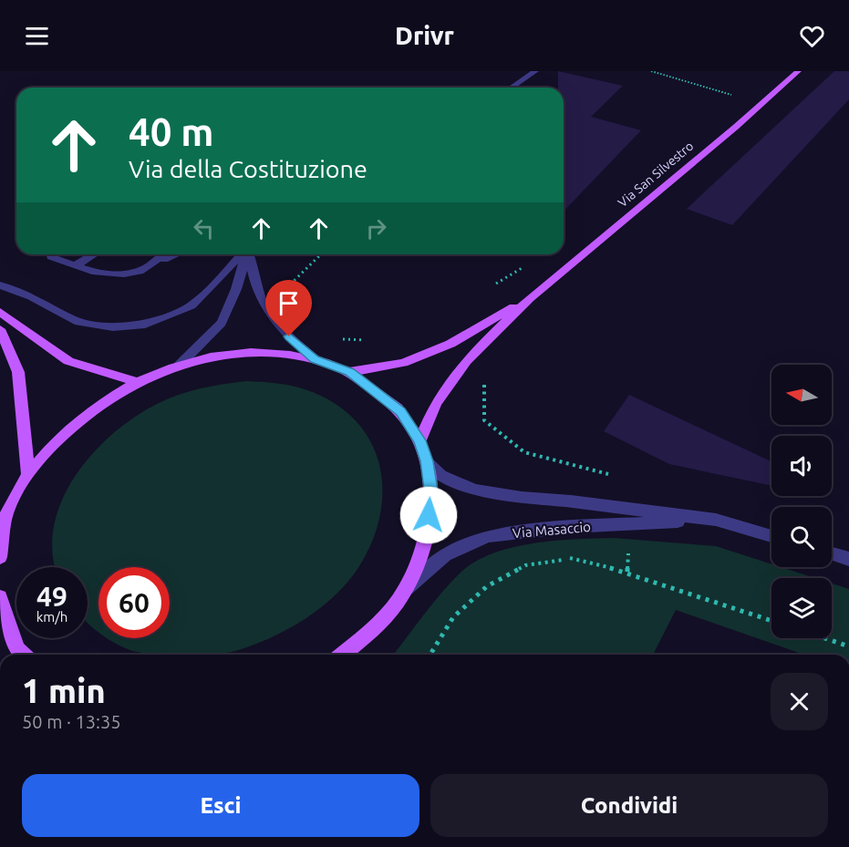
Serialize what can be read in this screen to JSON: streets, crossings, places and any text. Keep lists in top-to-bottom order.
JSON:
{
  "streets": {
    "main road": ["Via San Silvestro"],
    "street": ["Via Masaccio"]
  },
  "north": "left",
  "page": {
    "header": "Drivr",
    "turn": ["40 m", "Via della Costituzione"],
    "speed": "49 km/h",
    "limit": "60",
    "heading": ["1 min", "50 m · 13:35"],
    "buttons": ["Esci", "Condividi"]
  }
}
